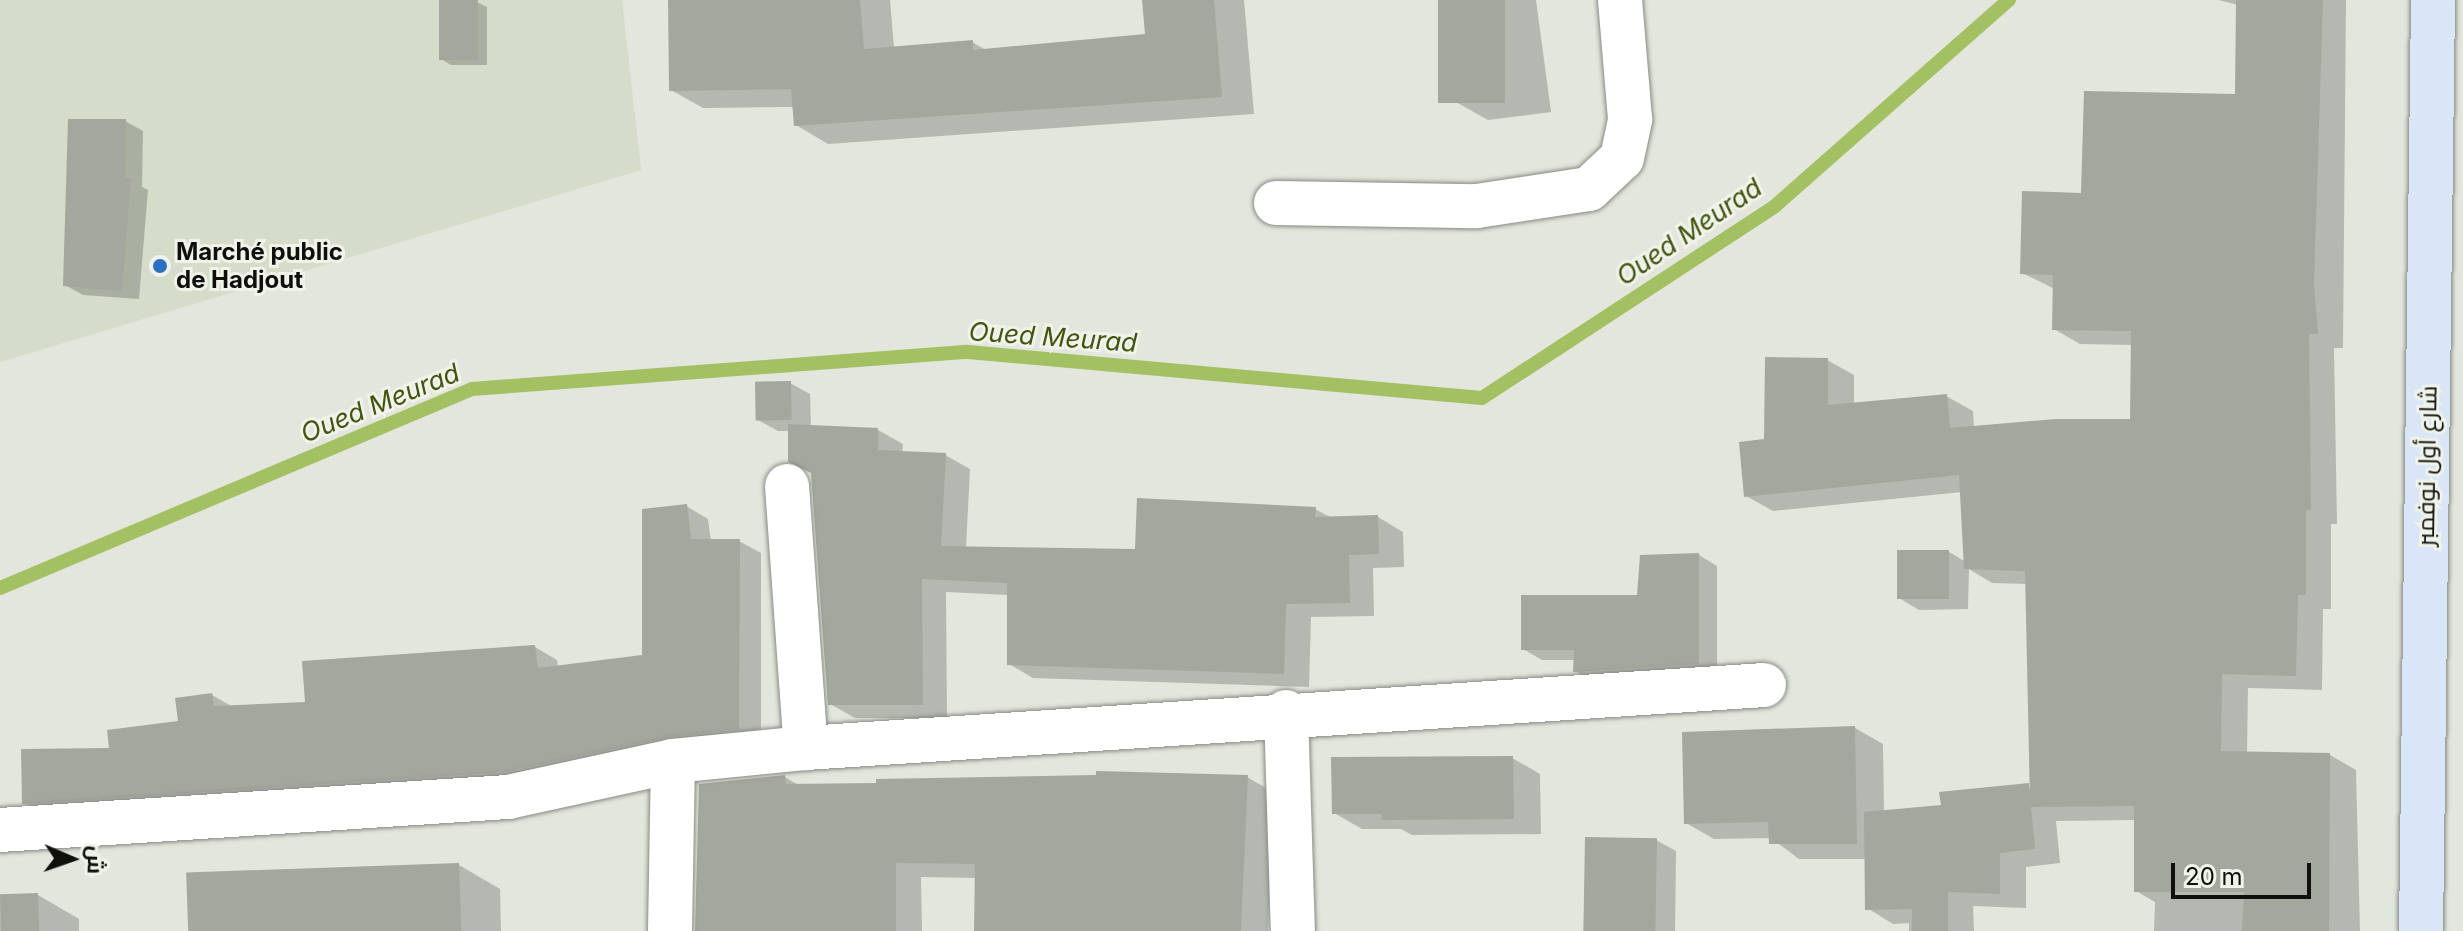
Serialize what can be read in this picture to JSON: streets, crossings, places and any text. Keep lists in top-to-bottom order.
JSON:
{
  "streets": {
    "main road": ["شارع أول نوفمبر"]
  },
  "water": ["Oued Meurad"],
  "places": ["Marché public de Hadjout"],
  "scale_bar": "20 m",
  "north": "right"
}
